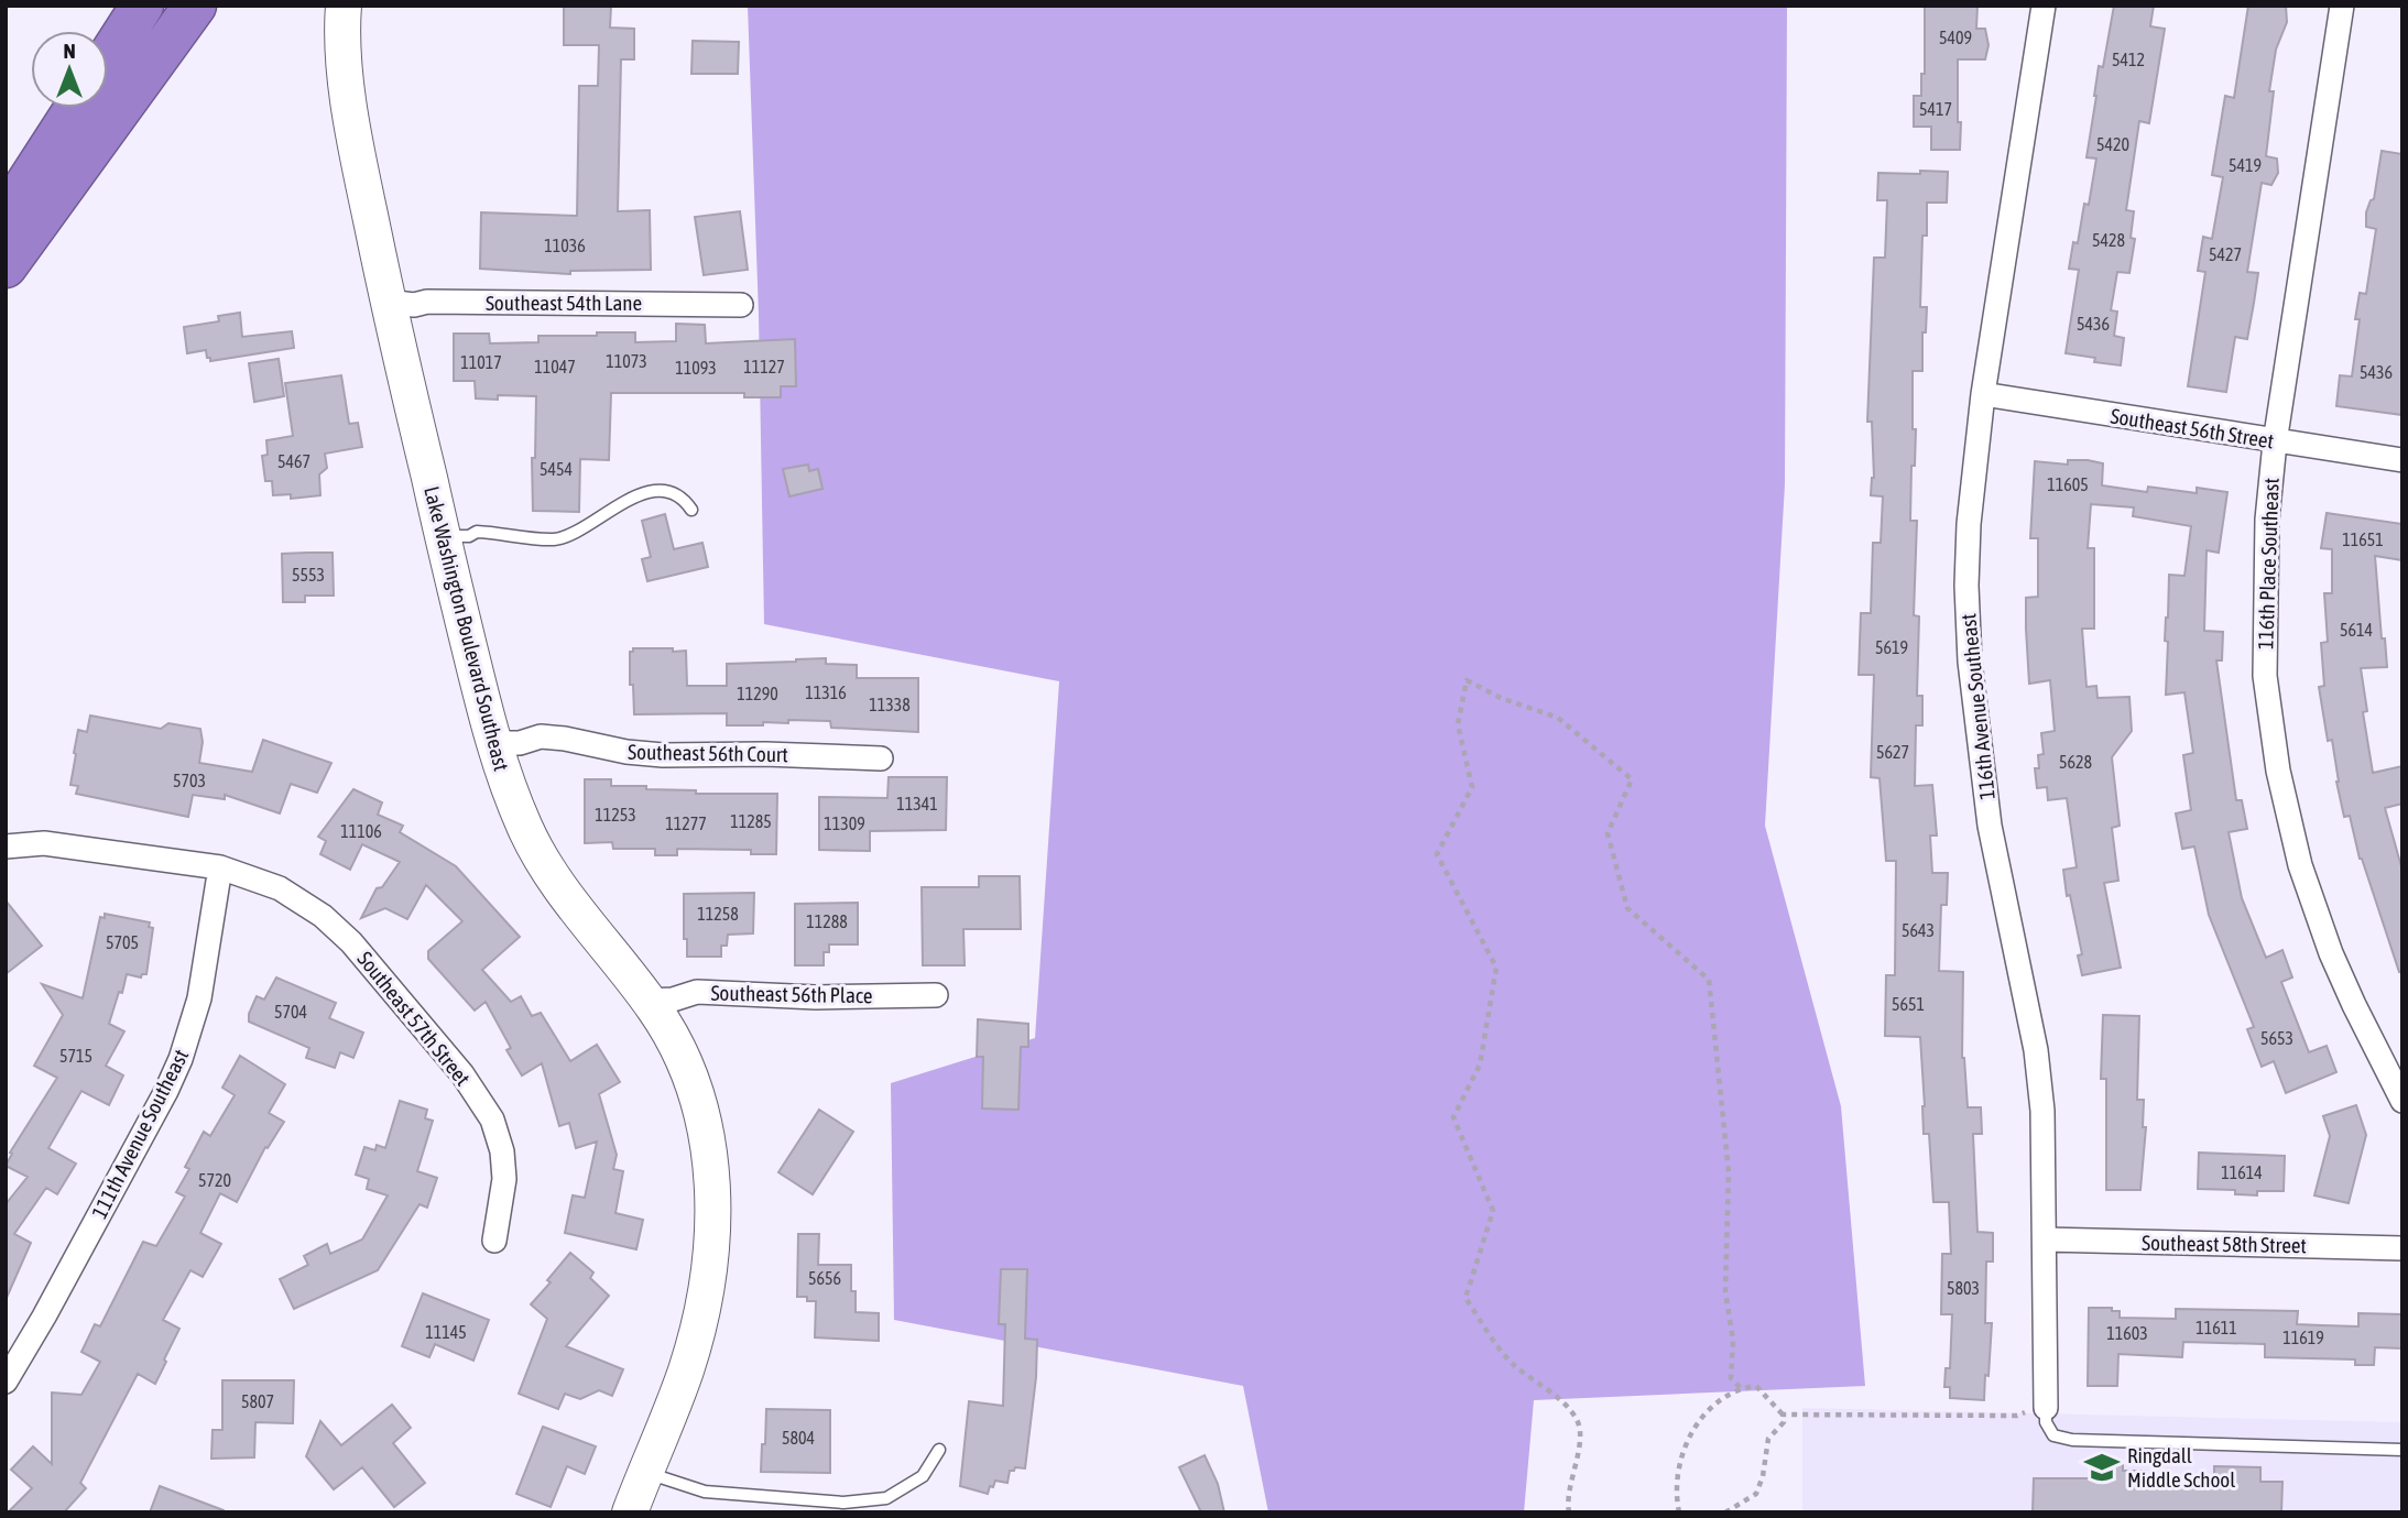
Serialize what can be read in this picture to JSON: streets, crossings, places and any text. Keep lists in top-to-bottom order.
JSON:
{
  "streets": {
    "main road": ["Lake Washington Boulevard Southeast"],
    "street": [
      "Southeast 54th Lane",
      "Southeast 56th Street",
      "116th Place Southeast",
      "116th Avenue Southeast",
      "Southeast 56th Court",
      "Southeast 56th Place",
      "Southeast 57th Street",
      "111th Avenue Southeast",
      "Southeast 58th Street"
    ]
  },
  "crossings": [
    ["Southeast 54th Lane", "Lake Washington Boulevard Southeast"],
    ["Southeast 56th Street", "116th Place Southeast"],
    ["Southeast 56th Street", "116th Avenue Southeast"],
    ["Lake Washington Boulevard Southeast", "Southeast 56th Court"],
    ["Lake Washington Boulevard Southeast", "Southeast 56th Place"],
    ["116th Avenue Southeast", "Southeast 58th Street"],
    ["Southeast 57th Street", "111th Avenue Southeast"]
  ],
  "places": {
    "school or university": ["Ringdall Middle School"]
  },
  "house_numbers": [
    "5409",
    "5412",
    "5417",
    "5420",
    "5419",
    "5428",
    "11036",
    "5427",
    "5436",
    "11073",
    "11017",
    "11047",
    "11127",
    "11093",
    "5436",
    "5467",
    "5454",
    "11605",
    "11651",
    "5553",
    "5614",
    "5619",
    "11316",
    "11290",
    "11338",
    "5627",
    "5628",
    "5703",
    "11341",
    "11253",
    "11285",
    "11277",
    "11309",
    "11106",
    "11258",
    "11288",
    "5643",
    "5705",
    "5651",
    "5704",
    "5653",
    "5715",
    "11614",
    "5720",
    "5656",
    "5803",
    "11611",
    "11145",
    "11603",
    "11619",
    "5807",
    "5804"
  ],
  "north": "top"
}
